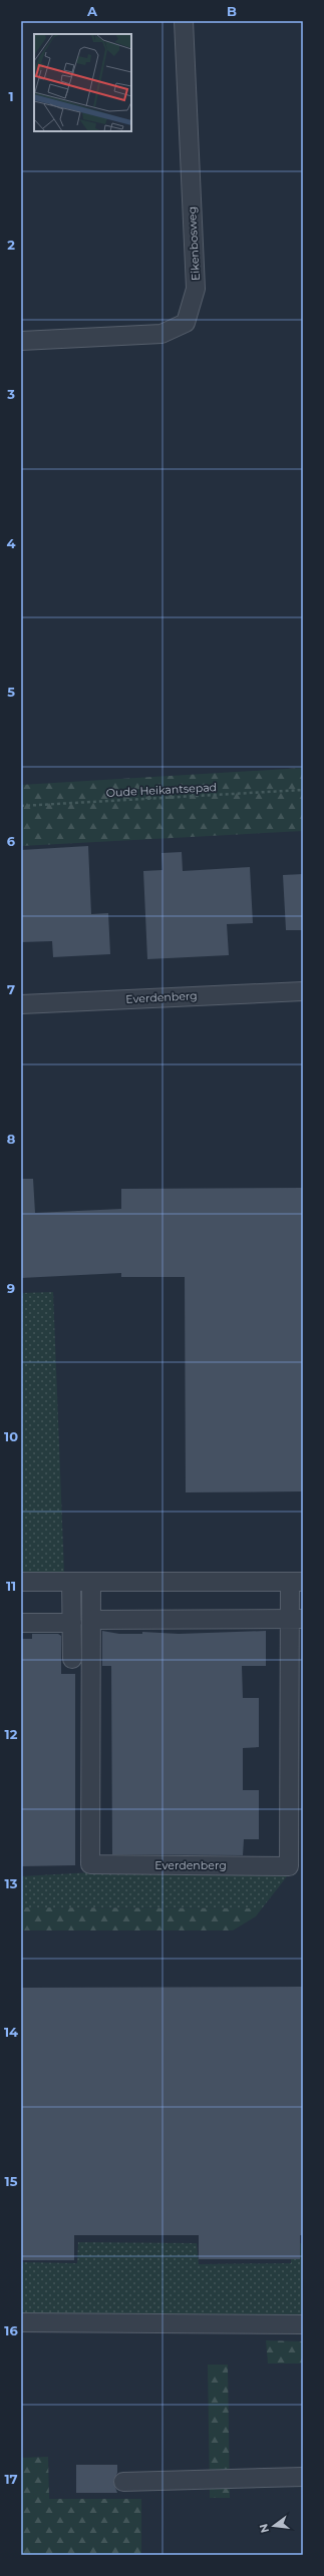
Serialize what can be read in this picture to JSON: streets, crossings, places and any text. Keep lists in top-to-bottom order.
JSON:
{
  "streets": {
    "street": ["Eikenbosweg", "Everdenberg"],
    "path": ["Oude Heikantsepad"]
  },
  "north": "left",
  "grid": {
    "columns": ["A", "B"],
    "rows": [
      "1",
      "2",
      "3",
      "4",
      "5",
      "6",
      "7",
      "8",
      "9",
      "10",
      "11",
      "12",
      "13",
      "14",
      "15",
      "16",
      "17"
    ]
  }
}
